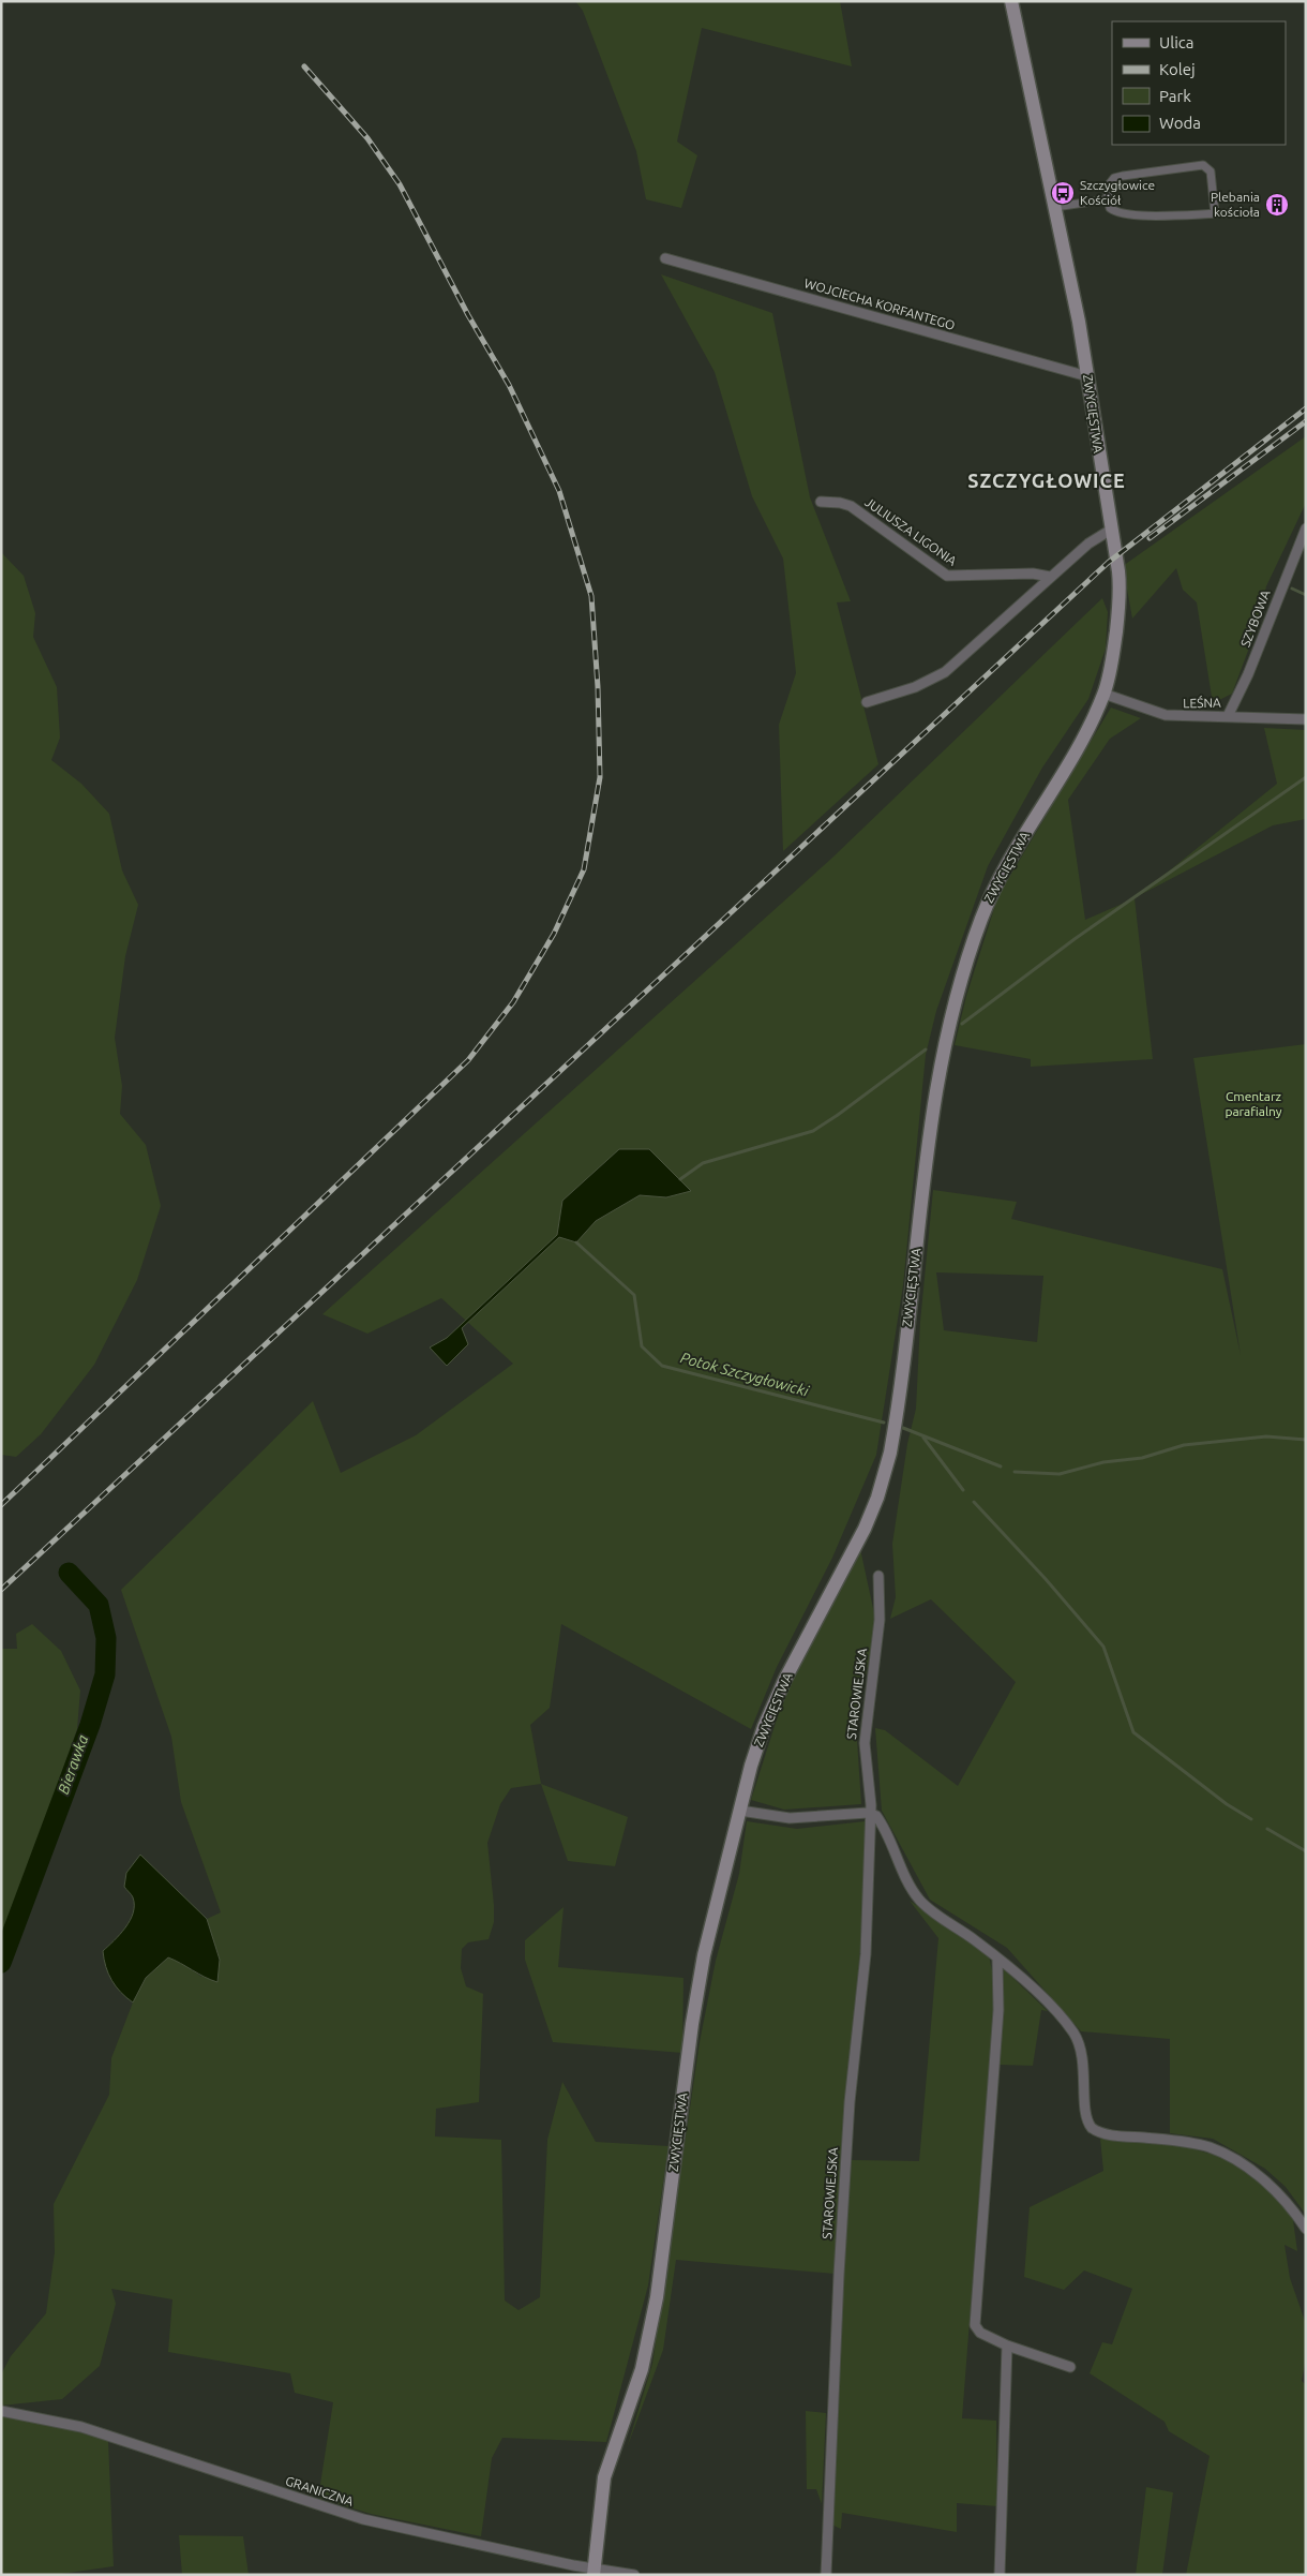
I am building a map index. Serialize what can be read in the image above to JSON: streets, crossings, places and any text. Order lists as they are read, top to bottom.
{
  "streets": {
    "main road": ["ZWYCIĘSTWA"],
    "street": [
      "WOJCIECHA KORFANTEGO",
      "JULIUSZA LIGONIA",
      "SZYBOWA",
      "LEŚNA",
      "STAROWIEJSKA",
      "GRANICZNA"
    ]
  },
  "crossings": [
    ["WOJCIECHA KORFANTEGO", "ZWYCIĘSTWA"],
    ["ZWYCIĘSTWA", "LEŚNA"],
    ["ZWYCIĘSTWA", "GRANICZNA"],
    ["SZYBOWA", "LEŚNA"]
  ],
  "districts": ["SZCZYGŁOWICE"],
  "water": ["Potok Szczygłowicki", "Bierawka"],
  "parks": ["Cmentarz parafialny"],
  "places": {
    "bus stop": ["Szczygłowice Kościół"],
    "building": ["Plebania kościoła"]
  },
  "legend": [
    "Ulica",
    "Kolej",
    "Park",
    "Woda"
  ]
}
